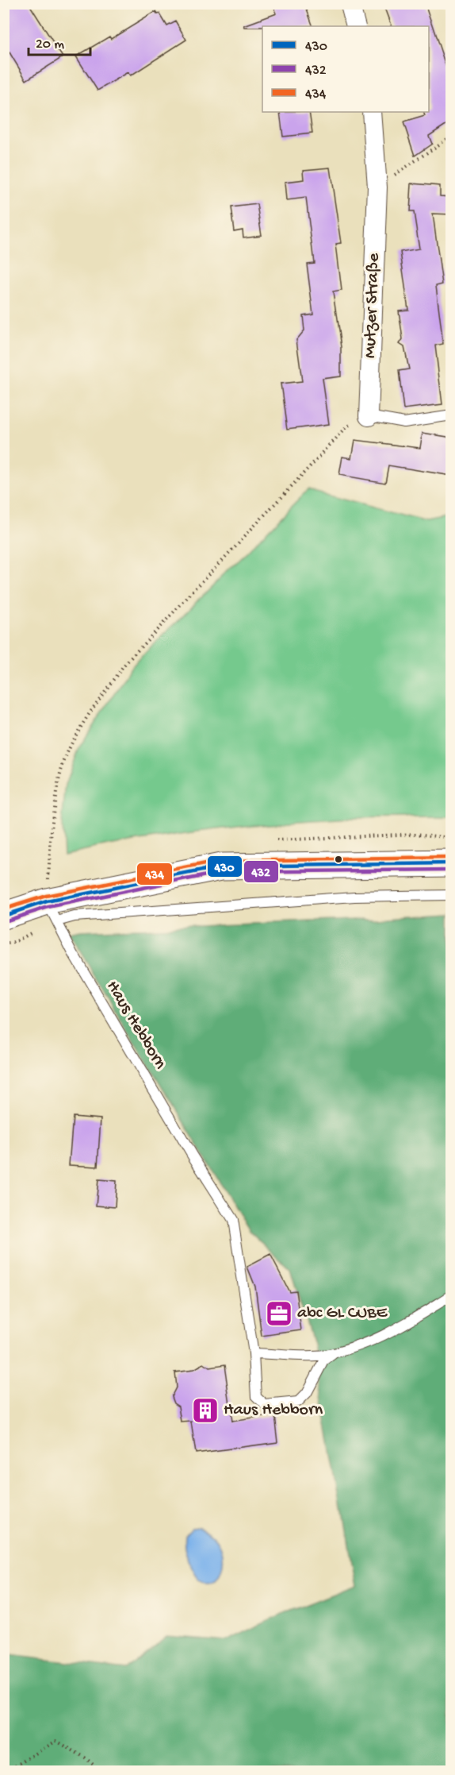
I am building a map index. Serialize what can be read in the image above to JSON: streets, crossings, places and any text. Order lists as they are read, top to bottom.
{
  "streets": {
    "street": ["Mutzer Straße"],
    "lane": ["Haus Hebborn"]
  },
  "places": {
    "office": ["abc GL CUBE"],
    "building": ["Haus Hebborn"]
  },
  "lines": ["transit line 434", "transit line 430", "transit line 432"],
  "legend": ["430", "432", "434"],
  "scale_bar": "20 m"
}
